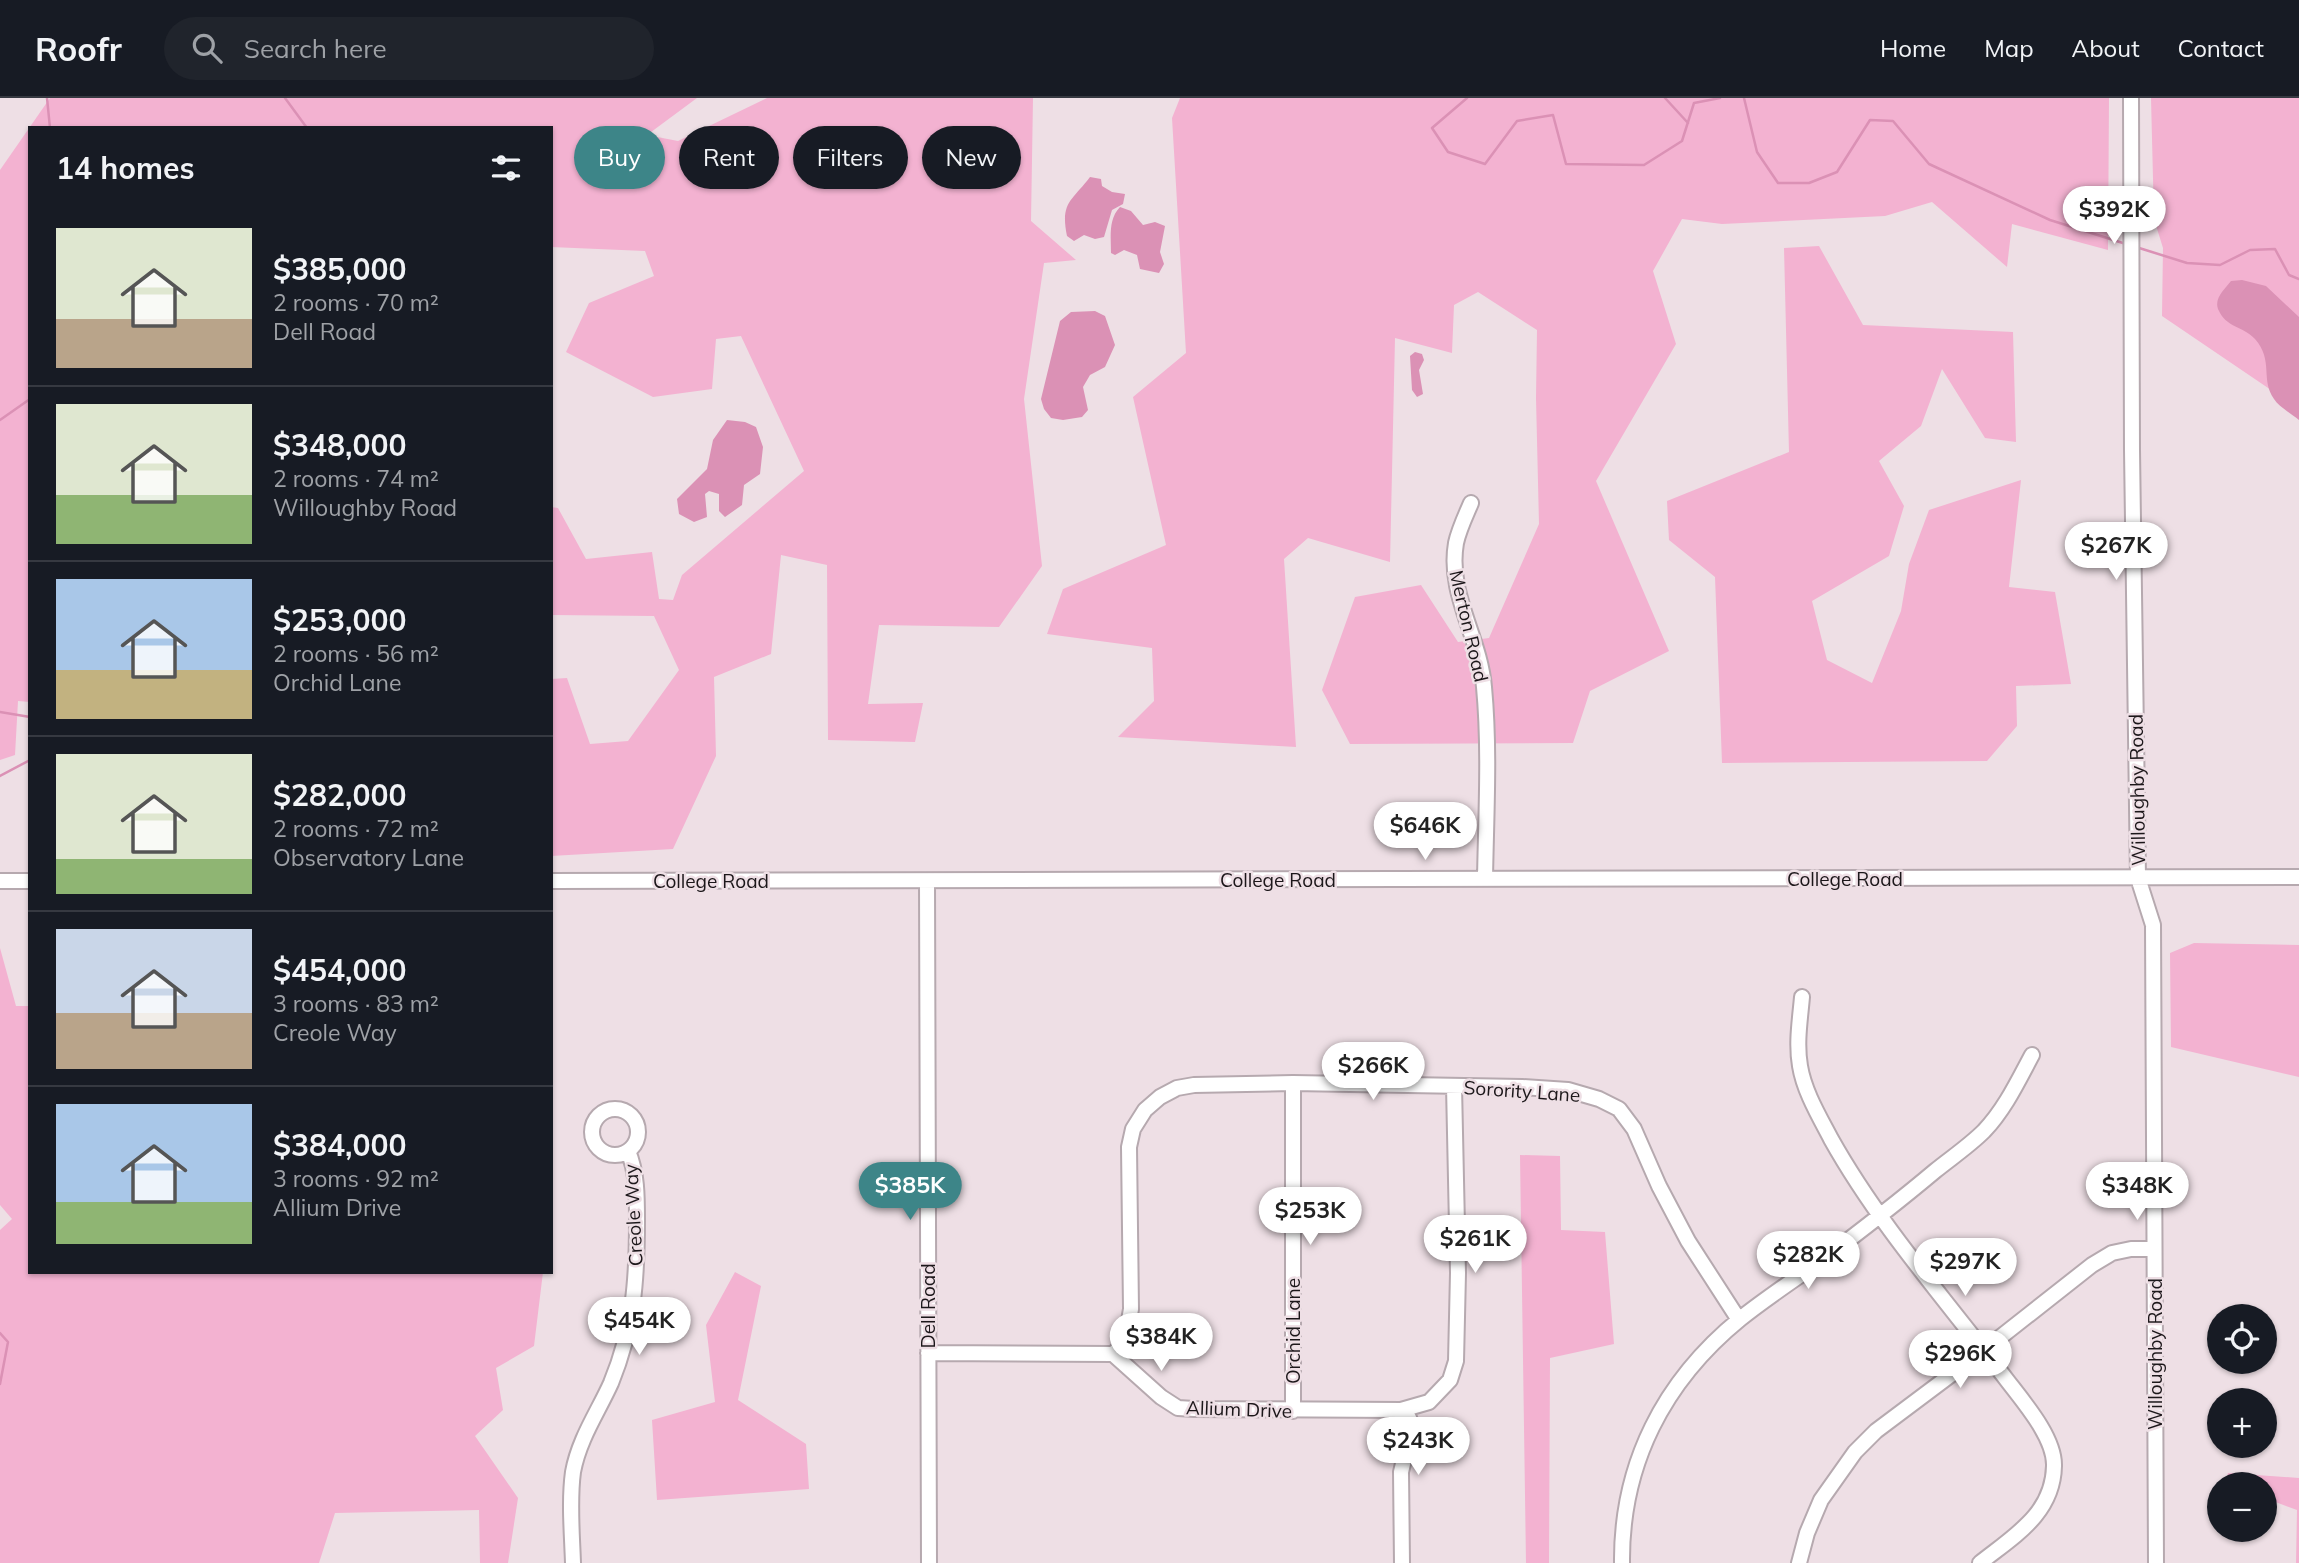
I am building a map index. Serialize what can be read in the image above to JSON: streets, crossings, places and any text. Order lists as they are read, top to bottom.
{
  "streets": {
    "street": [
      "Merton Road",
      "Willoughby Road",
      "College Road",
      "Sorority Lane",
      "Creole Way",
      "Dell Road",
      "Orchid Lane",
      "Allium Drive"
    ]
  },
  "crossings": [
    ["Merton Road", "College Road"],
    ["Willoughby Road", "College Road"],
    ["College Road", "Dell Road"],
    ["Sorority Lane", "Orchid Lane"],
    ["Sorority Lane", "Allium Drive"],
    ["Orchid Lane", "Allium Drive"]
  ],
  "page": {
    "header": "Roofr",
    "search": "Search here",
    "nav": [
      "Home",
      "Map",
      "About",
      "Contact"
    ],
    "chip": [
      "Buy",
      "Rent",
      "Filters",
      "New"
    ],
    "heading": "14 homes",
    "price": [
      "$392K",
      "$267K",
      "$646K",
      "$266K",
      "$385K",
      "$348K",
      "$253K",
      "$261K",
      "$282K",
      "$297K",
      "$454K",
      "$384K",
      "$296K",
      "$243K"
    ],
    "list": [
      {
        "name": "$385,000",
        "note": "2 rooms · 70 m² · Dell Road"
      },
      {
        "name": "$348,000",
        "note": "2 rooms · 74 m² · Willoughby Road"
      },
      {
        "name": "$253,000",
        "note": "2 rooms · 56 m² · Orchid Lane"
      },
      {
        "name": "$282,000",
        "note": "2 rooms · 72 m² · Observatory Lane"
      },
      {
        "name": "$454,000",
        "note": "3 rooms · 83 m² · Creole Way"
      },
      {
        "name": "$384,000",
        "note": "3 rooms · 92 m² · Allium Drive"
      }
    ],
    "map_buttons": ["+", "−"]
  }
}
